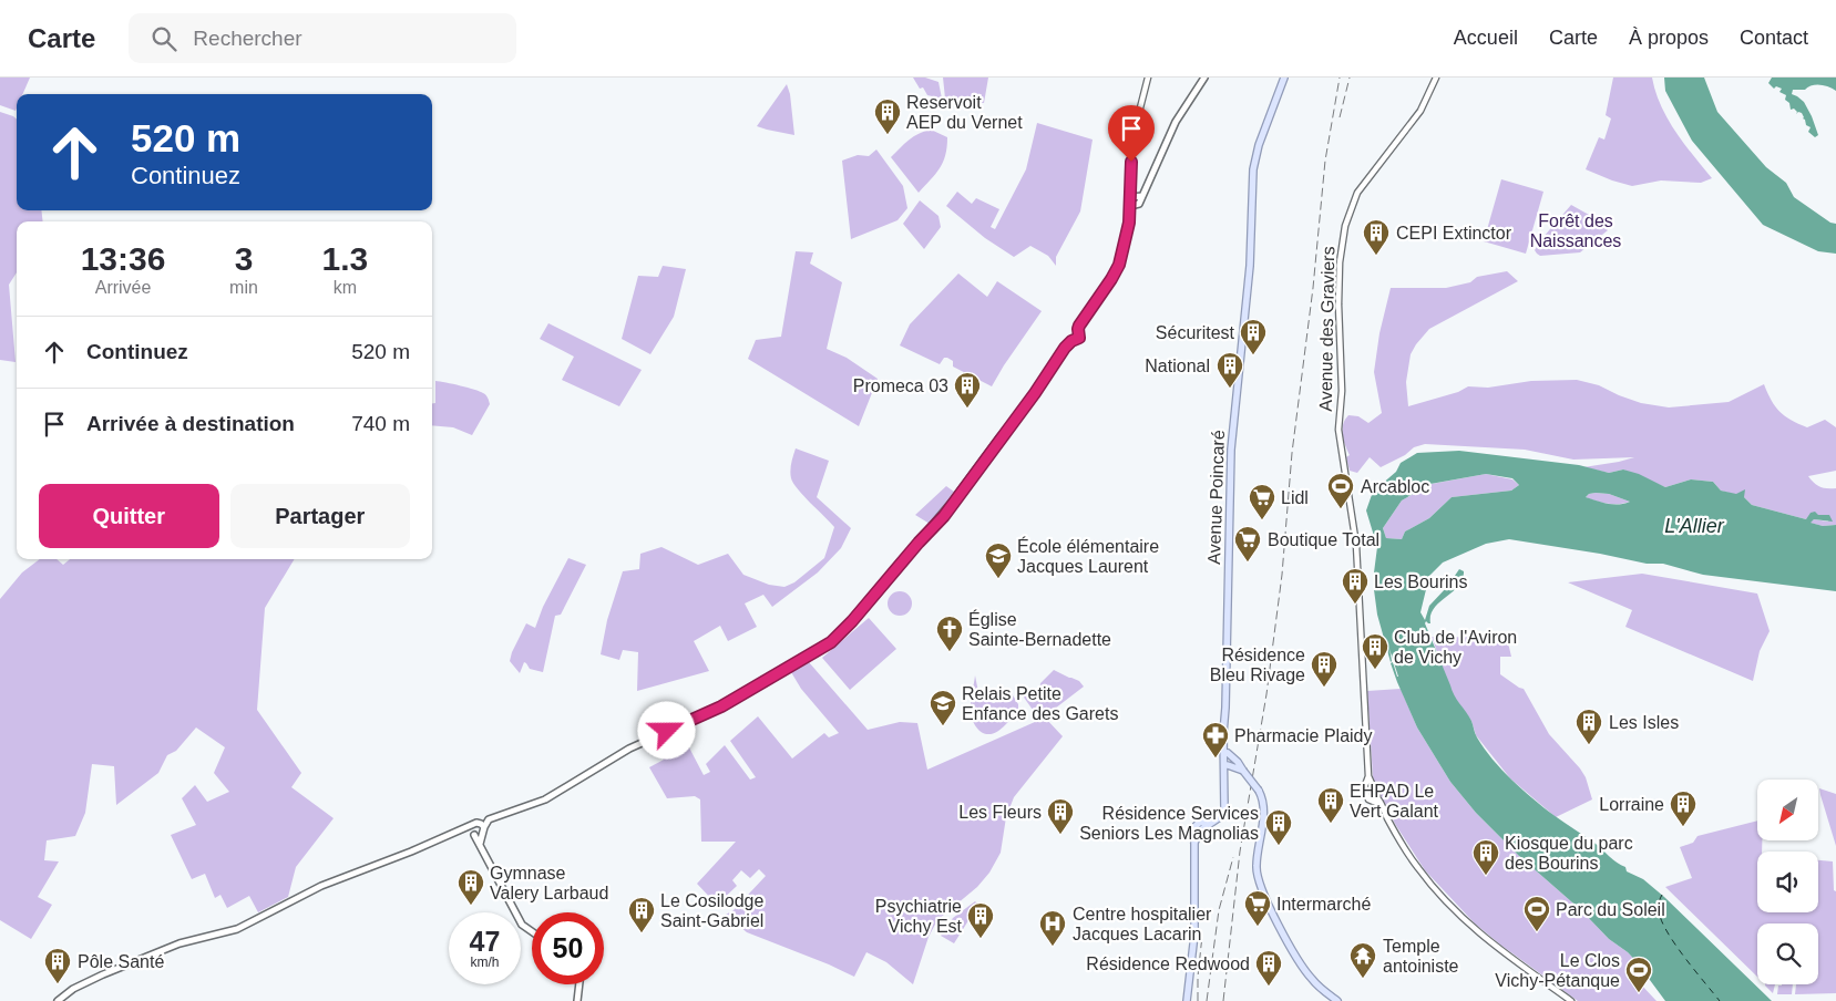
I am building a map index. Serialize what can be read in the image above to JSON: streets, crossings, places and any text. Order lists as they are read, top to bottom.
{
  "streets": {
    "main road": ["Avenue Poincaré"],
    "street": ["Avenue des Graviers"]
  },
  "water": ["L'Allier"],
  "parks": ["Forêt des Naissances"],
  "places": {
    "building": [
      "Reservoit AEP du Vernet",
      "CEPI Extinctor",
      "Sécuritest",
      "National",
      "Promeca 03",
      "Les Bourins",
      "Club de l'Aviron de Vichy",
      "Résidence Bleu Rivage",
      "Les Isles",
      "EHPAD Le Vert Galant",
      "Lorraine",
      "Les Fleurs",
      "Résidence Services Seniors Les Magnolias",
      "Kiosque du parc des Bourins",
      "Gymnase Valery Larbaud",
      "Le Cosilodge Saint-Gabriel",
      "Psychiatrie Vichy Est",
      "Pôle Santé",
      "Résidence Redwood"
    ],
    "sports": ["Arcabloc", "Parc du Soleil", "Le Clos Vichy-Pétanque"],
    "supermarket": ["Lidl", "Boutique Total", "Intermarché"],
    "school or university": ["École élémentaire Jacques Laurent", "Relais Petite Enfance des Garets"],
    "church": ["Église Sainte-Bernadette"],
    "pharmacy": ["Pharmacie Plaidy"],
    "hospital": ["Centre hospitalier Jacques Lacarin"],
    "temple": ["Temple antoiniste"]
  },
  "north": "bottom left",
  "page": {
    "header": "Carte",
    "search": "Rechercher",
    "nav": [
      "Accueil",
      "Carte",
      "À propos",
      "Contact"
    ],
    "turn": ["520 m", "Continuez"],
    "eta": [
      "13:36",
      "Arrivée",
      "3",
      "min",
      "1.3",
      "km"
    ],
    "list": [
      {
        "name": "Continuez",
        "value": "520 m"
      },
      {
        "name": "Arrivée à destination",
        "value": "740 m"
      }
    ],
    "buttons": ["Quitter", "Partager"],
    "speed": "47 km/h",
    "limit": "50"
  }
}
